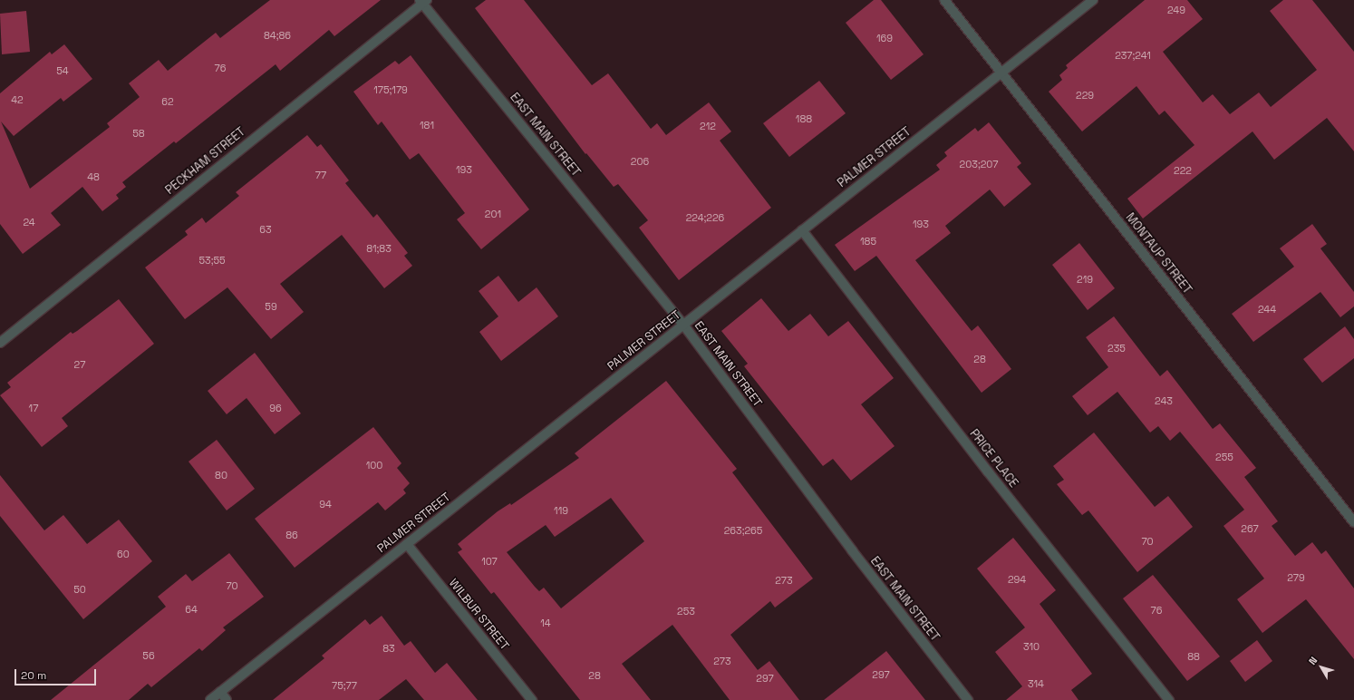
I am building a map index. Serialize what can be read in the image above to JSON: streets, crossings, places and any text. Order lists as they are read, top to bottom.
{
  "streets": {
    "street": [
      "EAST MAIN STREET",
      "PALMER STREET",
      "PECKHAM STREET",
      "MONTAUP STREET",
      "PRICE PLACE",
      "WILBUR STREET"
    ]
  },
  "crossings": [
    ["EAST MAIN STREET", "PALMER STREET"],
    ["EAST MAIN STREET", "PECKHAM STREET"],
    ["PALMER STREET", "MONTAUP STREET"],
    ["PALMER STREET", "PRICE PLACE"],
    ["PALMER STREET", "WILBUR STREET"]
  ],
  "house_numbers": [
    "249",
    "84;86",
    "169",
    "237;241",
    "76",
    "54",
    "175;179",
    "229",
    "42",
    "62",
    "188",
    "181",
    "212",
    "58",
    "206",
    "203;207",
    "193",
    "222",
    "77",
    "48",
    "201",
    "224;226",
    "24",
    "193",
    "63",
    "185",
    "81;83",
    "53;55",
    "219",
    "59",
    "244",
    "235",
    "28",
    "27",
    "243",
    "17",
    "96",
    "255",
    "100",
    "80",
    "94",
    "119",
    "267",
    "263;265",
    "86",
    "70",
    "60",
    "107",
    "279",
    "294",
    "273",
    "70",
    "50",
    "64",
    "76",
    "253",
    "14",
    "310",
    "83",
    "56",
    "88",
    "273",
    "297",
    "28",
    "297",
    "314",
    "75;77"
  ],
  "scale_bar": "20 m",
  "north": "top left"
}
